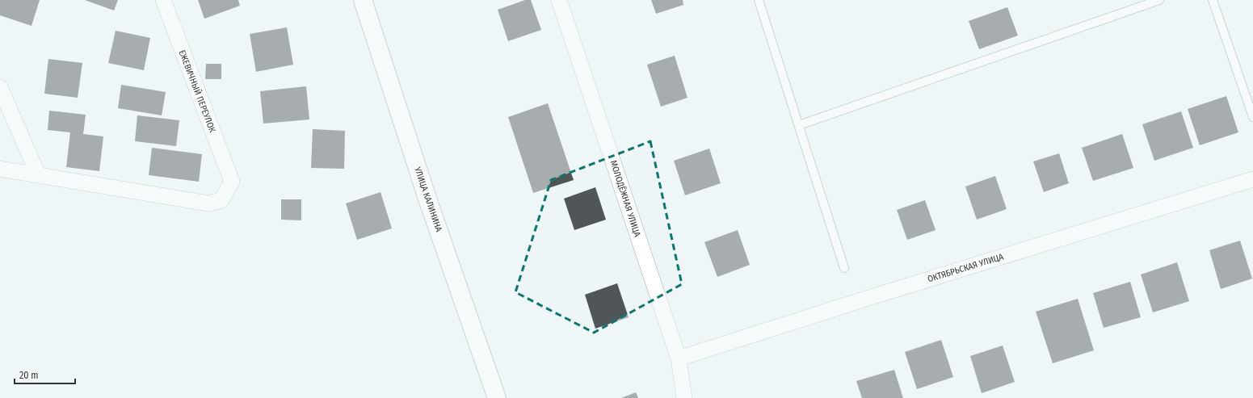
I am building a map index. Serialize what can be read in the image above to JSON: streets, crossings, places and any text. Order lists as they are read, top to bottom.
{
  "streets": {
    "street": [
      "ЕЖЕВИЧНЫЙ ПЕРЕУЛОК",
      "МОЛОДЁЖНАЯ УЛИЦА",
      "УЛИЦА КАЛИНИНА",
      "ОКТЯБРЬСКАЯ УЛИЦА"
    ]
  },
  "crossings": [
    ["МОЛОДЁЖНАЯ УЛИЦА", "ОКТЯБРЬСКАЯ УЛИЦА"]
  ],
  "scale_bar": "20 m"
}
